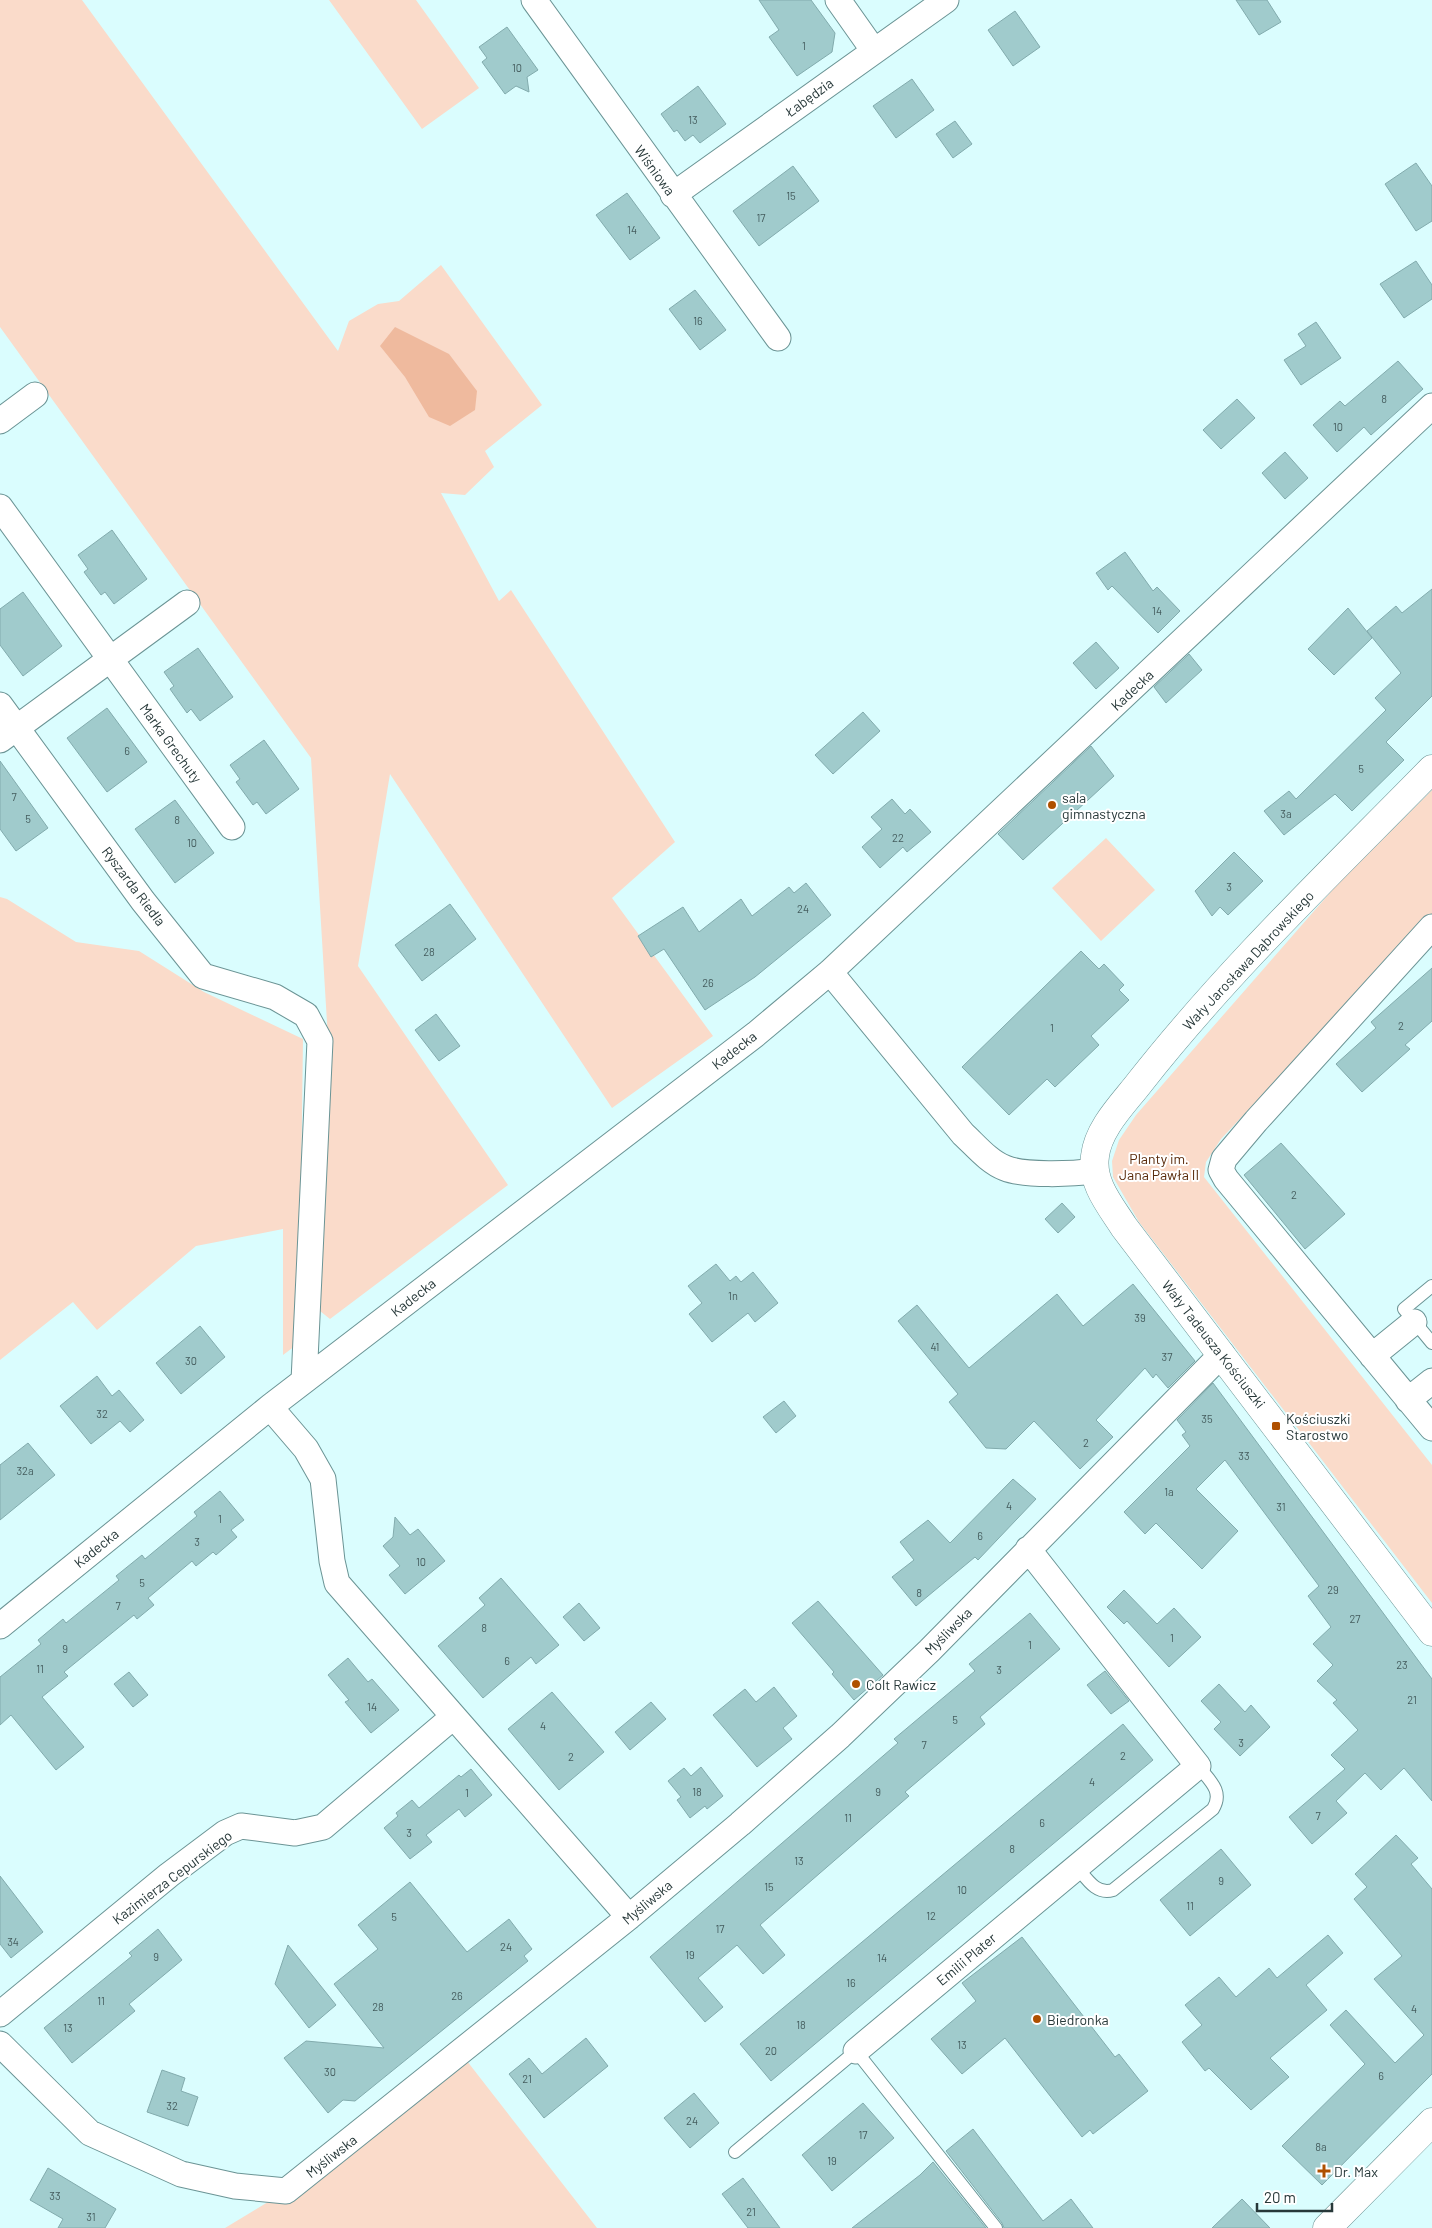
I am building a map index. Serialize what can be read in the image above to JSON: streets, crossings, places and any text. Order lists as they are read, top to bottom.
{
  "streets": {
    "street": [
      "Łabędzia",
      "Wiśniowa",
      "Kadecka",
      "Marka Grechuty",
      "Ryszarda Riedla",
      "Wały Jarosława Dąbrowskiego",
      "Wały Tadeusza Kościuszki",
      "Myśliwska",
      "Kazimierza Cepurskiego",
      "Emilii Plater"
    ]
  },
  "crossings": [
    ["Łabędzia", "Wiśniowa"],
    ["Kadecka", "Ryszarda Riedla"],
    ["Wały Jarosława Dąbrowskiego", "Wały Tadeusza Kościuszki"],
    ["Wały Tadeusza Kościuszki", "Myśliwska"]
  ],
  "parks": ["Planty im. Jana Pawła II"],
  "places": {
    "other": ["sala gimnastyczna", "Colt Rawicz", "Biedronka"],
    "transit": ["Kościuszki Starostwo"],
    "health": ["Dr. Max"]
  },
  "house_numbers": [
    "1",
    "10",
    "13",
    "15",
    "17",
    "14",
    "16",
    "8",
    "10",
    "14",
    "6",
    "5",
    "7",
    "3a",
    "5",
    "8",
    "22",
    "10",
    "3",
    "24",
    "28",
    "26",
    "2",
    "1",
    "2",
    "1n",
    "39",
    "41",
    "37",
    "30",
    "32",
    "35",
    "2",
    "33",
    "32a",
    "1a",
    "4",
    "31",
    "1",
    "6",
    "3",
    "10",
    "5",
    "29",
    "8",
    "7",
    "27",
    "8",
    "1",
    "1",
    "9",
    "6",
    "23",
    "11",
    "3",
    "21",
    "14",
    "5",
    "4",
    "3",
    "7",
    "2",
    "2",
    "4",
    "18",
    "9",
    "1",
    "7",
    "11",
    "6",
    "3",
    "8",
    "13",
    "9",
    "15",
    "10",
    "11",
    "12",
    "5",
    "17",
    "34",
    "24",
    "19",
    "9",
    "14",
    "16",
    "26",
    "11",
    "28",
    "4",
    "18",
    "13",
    "13",
    "20",
    "30",
    "6",
    "21",
    "32",
    "24",
    "17",
    "8a",
    "19",
    "33",
    "21",
    "31"
  ],
  "scale_bar": "20 m"
}
